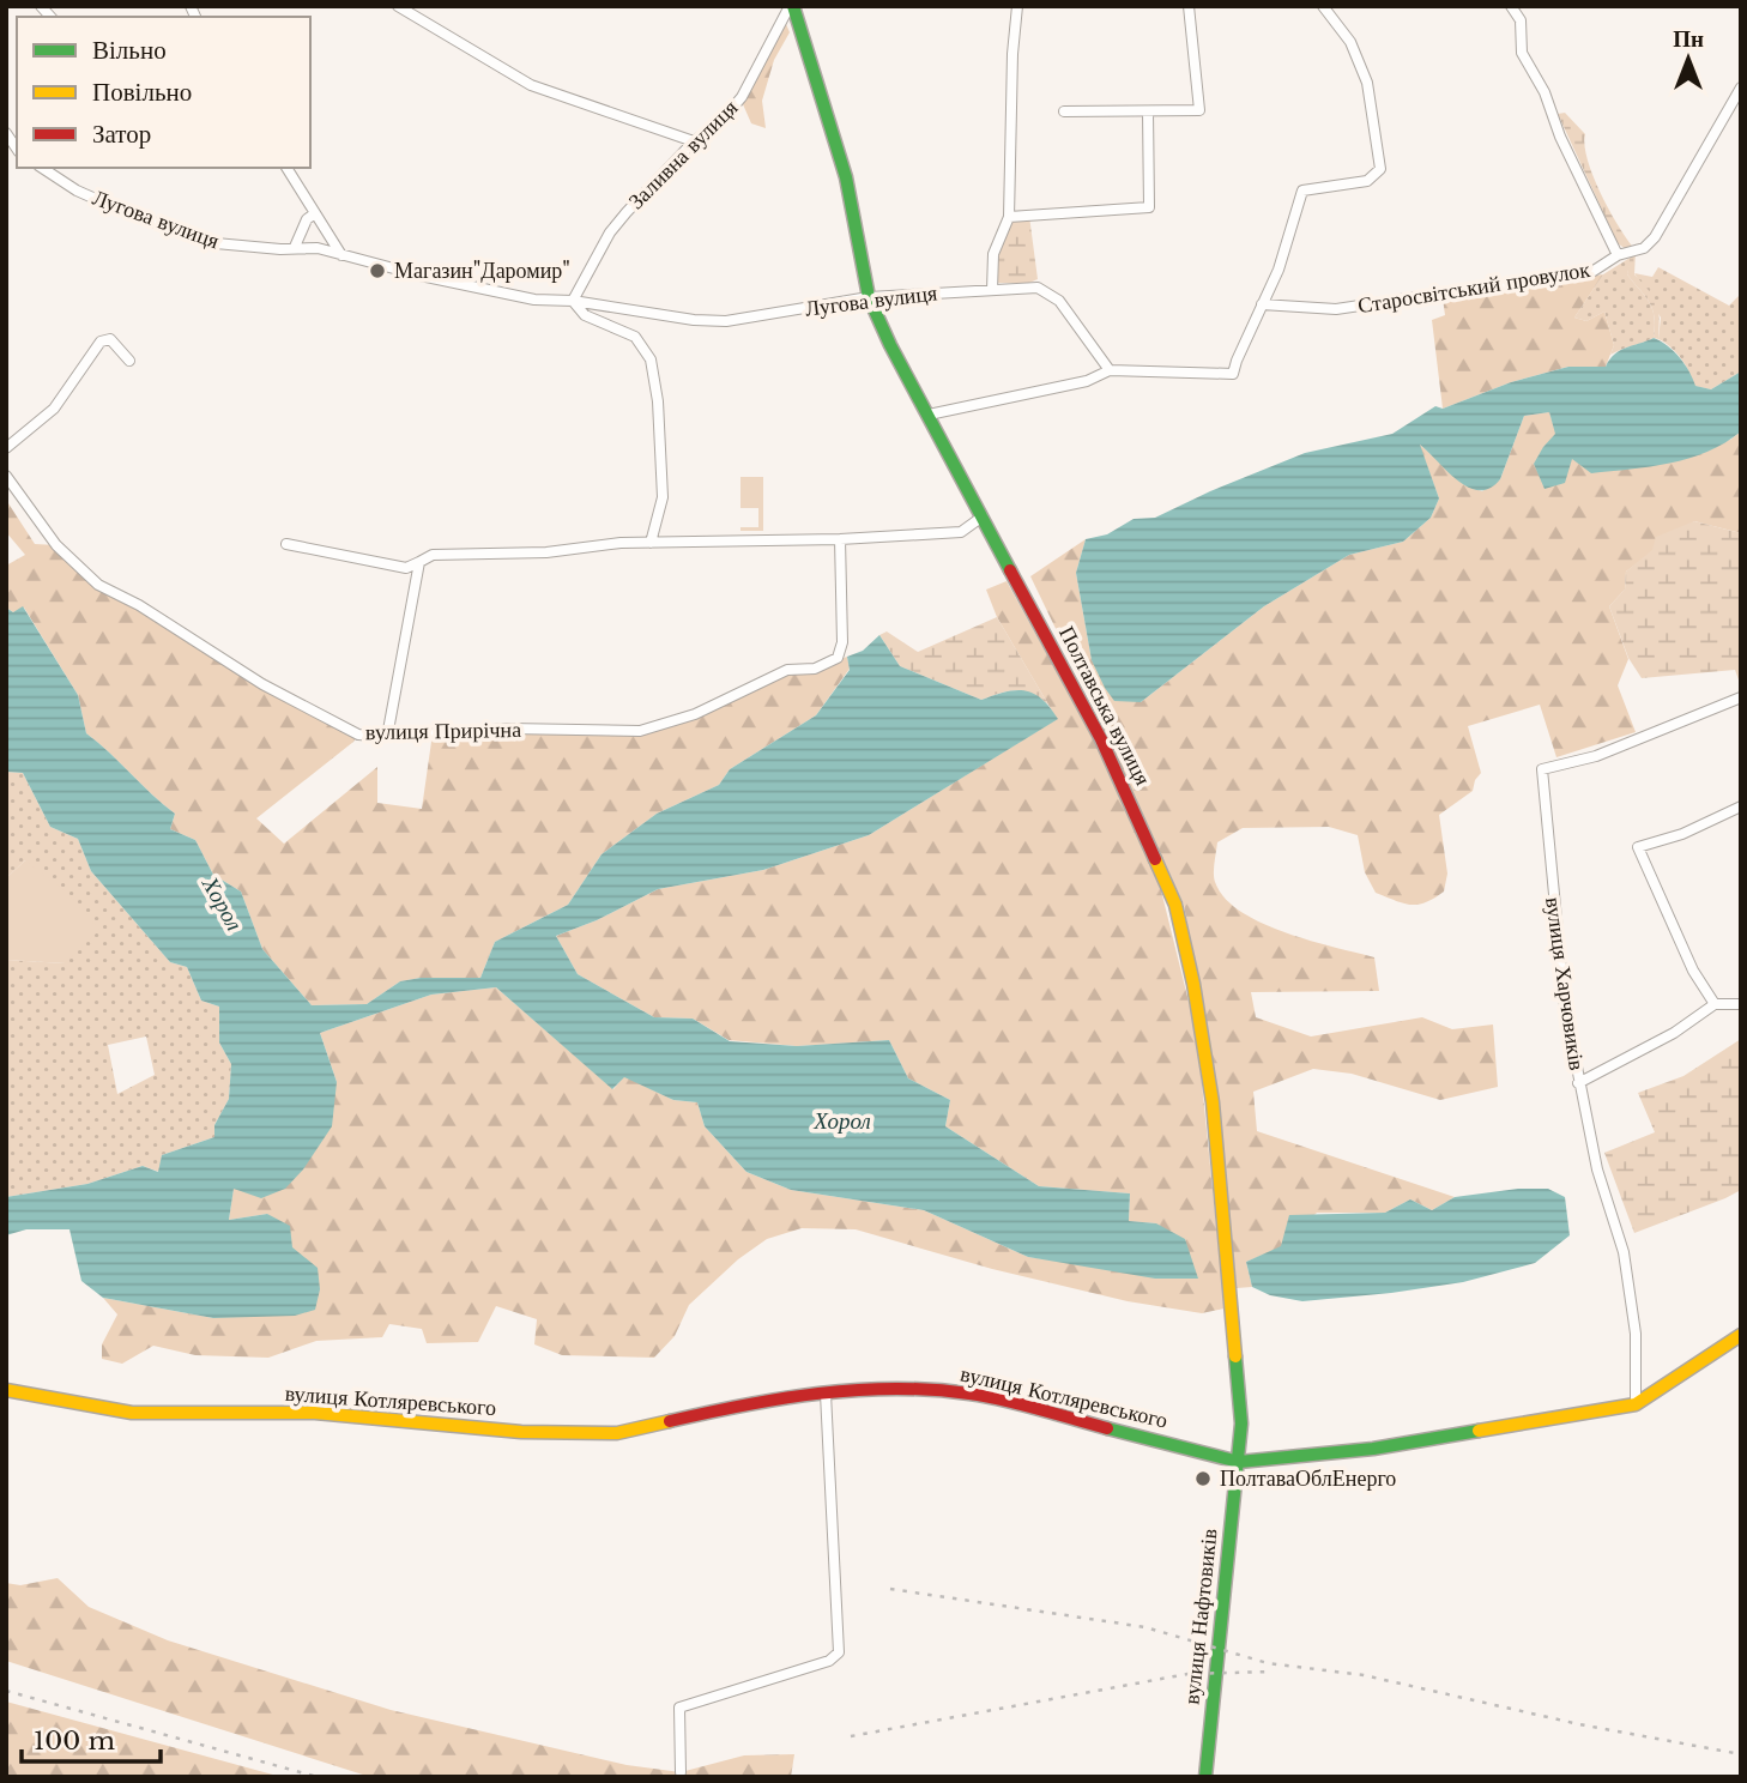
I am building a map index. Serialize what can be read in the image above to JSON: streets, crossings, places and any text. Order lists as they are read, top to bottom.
{
  "streets": {
    "street": [
      "Заливна вулиця",
      "Лугова вулиця",
      "Старосвітський провулок",
      "Полтавська вулиця",
      "вулиця Прирічна",
      "вулиця Харчовиків",
      "вулиця Котляревського",
      "вулиця Нафтовиків"
    ]
  },
  "crossings": [
    ["Заливна вулиця", "Лугова вулиця"],
    ["Заливна вулиця", "Полтавська вулиця"],
    ["Лугова вулиця", "Полтавська вулиця"],
    ["Полтавська вулиця", "вулиця Котляревського"],
    ["Полтавська вулиця", "вулиця Нафтовиків"],
    ["вулиця Харчовиків", "вулиця Котляревського"],
    ["вулиця Котляревського", "вулиця Нафтовиків"]
  ],
  "water": ["Хорол"],
  "places": ["Магазин\"Даромир\"", "ПолтаваОблЕнерго"],
  "legend": ["Вільно", "Повільно", "Затор"],
  "scale_bar": "100 m",
  "north": "top"
}
